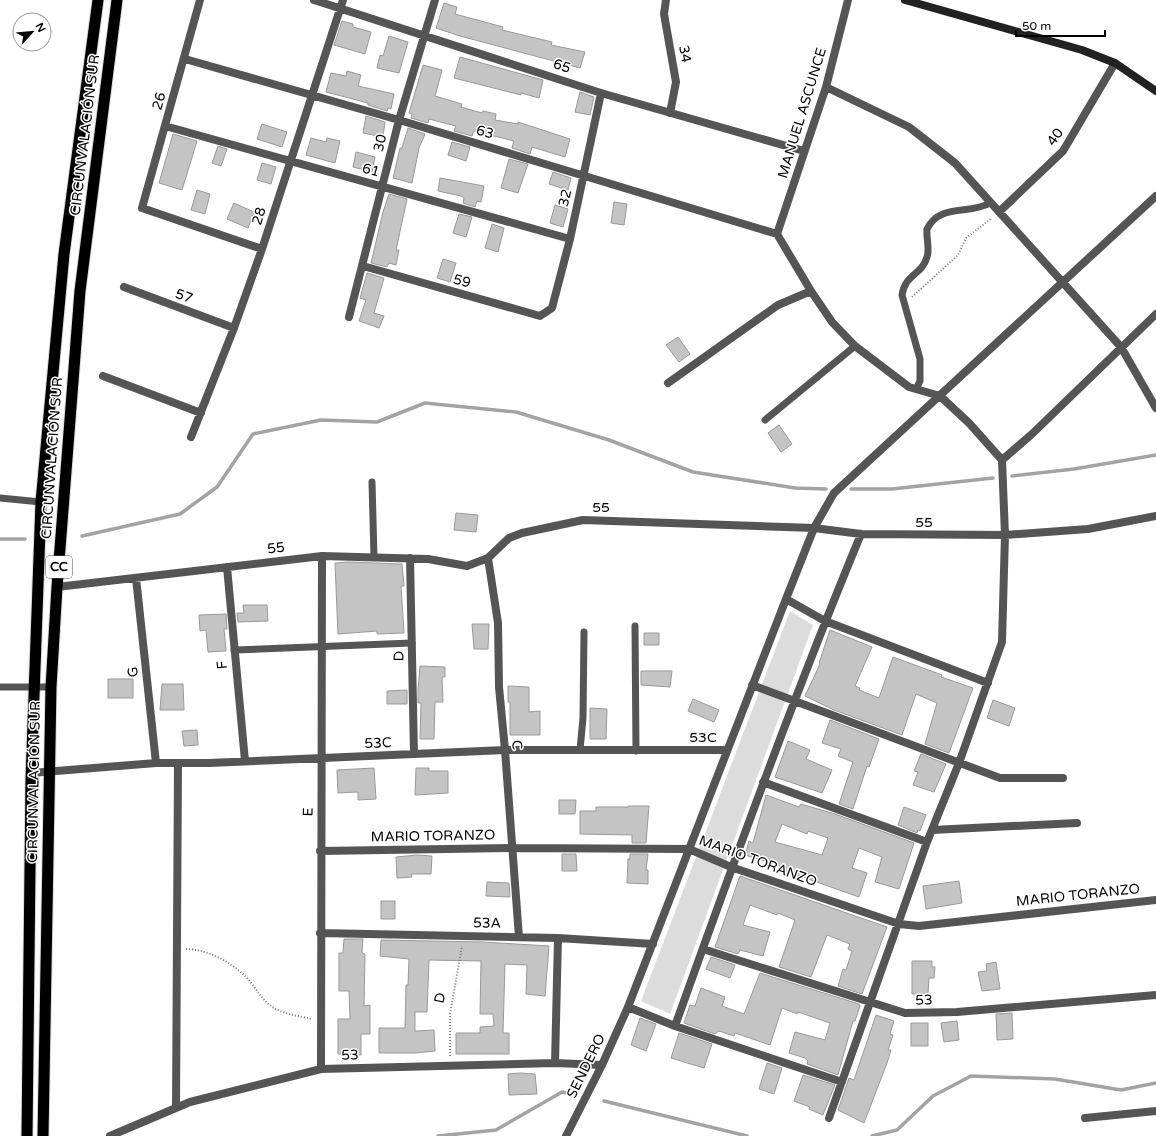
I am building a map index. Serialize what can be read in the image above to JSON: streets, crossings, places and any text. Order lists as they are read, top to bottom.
{
  "streets": {
    "highway": ["CIRCUNVALACIÓN SUR", "CC"],
    "street": [
      "34",
      "65",
      "26",
      "MANUEL ASCUNCE",
      "63",
      "40",
      "30",
      "61",
      "32",
      "28",
      "59",
      "57",
      "55",
      "D",
      "F",
      "G",
      "53C",
      "C",
      "E",
      "MARIO TORANZO",
      "53A",
      "53",
      "SENDERO"
    ]
  },
  "crossings": [
    ["34", "65"],
    ["65", "MANUEL ASCUNCE"],
    ["65", "30"],
    ["65", "32"],
    ["65", "28"],
    ["26", "63"],
    ["26", "61"],
    ["26", "28"],
    ["MANUEL ASCUNCE", "63"],
    ["63", "30"],
    ["63", "32"],
    ["63", "28"],
    ["CIRCUNVALACIÓN SUR", "55"],
    ["CIRCUNVALACIÓN SUR", "53C"],
    ["30", "61"],
    ["30", "59"],
    ["61", "32"],
    ["61", "28"],
    ["32", "59"],
    ["28", "57"],
    ["55", "D"],
    ["55", "F"],
    ["55", "G"],
    ["55", "C"],
    ["55", "E"],
    ["55", "SENDERO"],
    ["D", "53C"],
    ["D", "53A"],
    ["D", "53"],
    ["F", "53C"],
    ["G", "53C"],
    ["53C", "C"],
    ["53C", "E"],
    ["53C", "SENDERO"],
    ["C", "MARIO TORANZO"],
    ["C", "53A"],
    ["E", "MARIO TORANZO"],
    ["E", "53A"],
    ["E", "53"],
    ["MARIO TORANZO", "SENDERO"],
    ["53A", "SENDERO"],
    ["53", "SENDERO"]
  ],
  "scale_bar": "50 m",
  "north": "top right"
}
